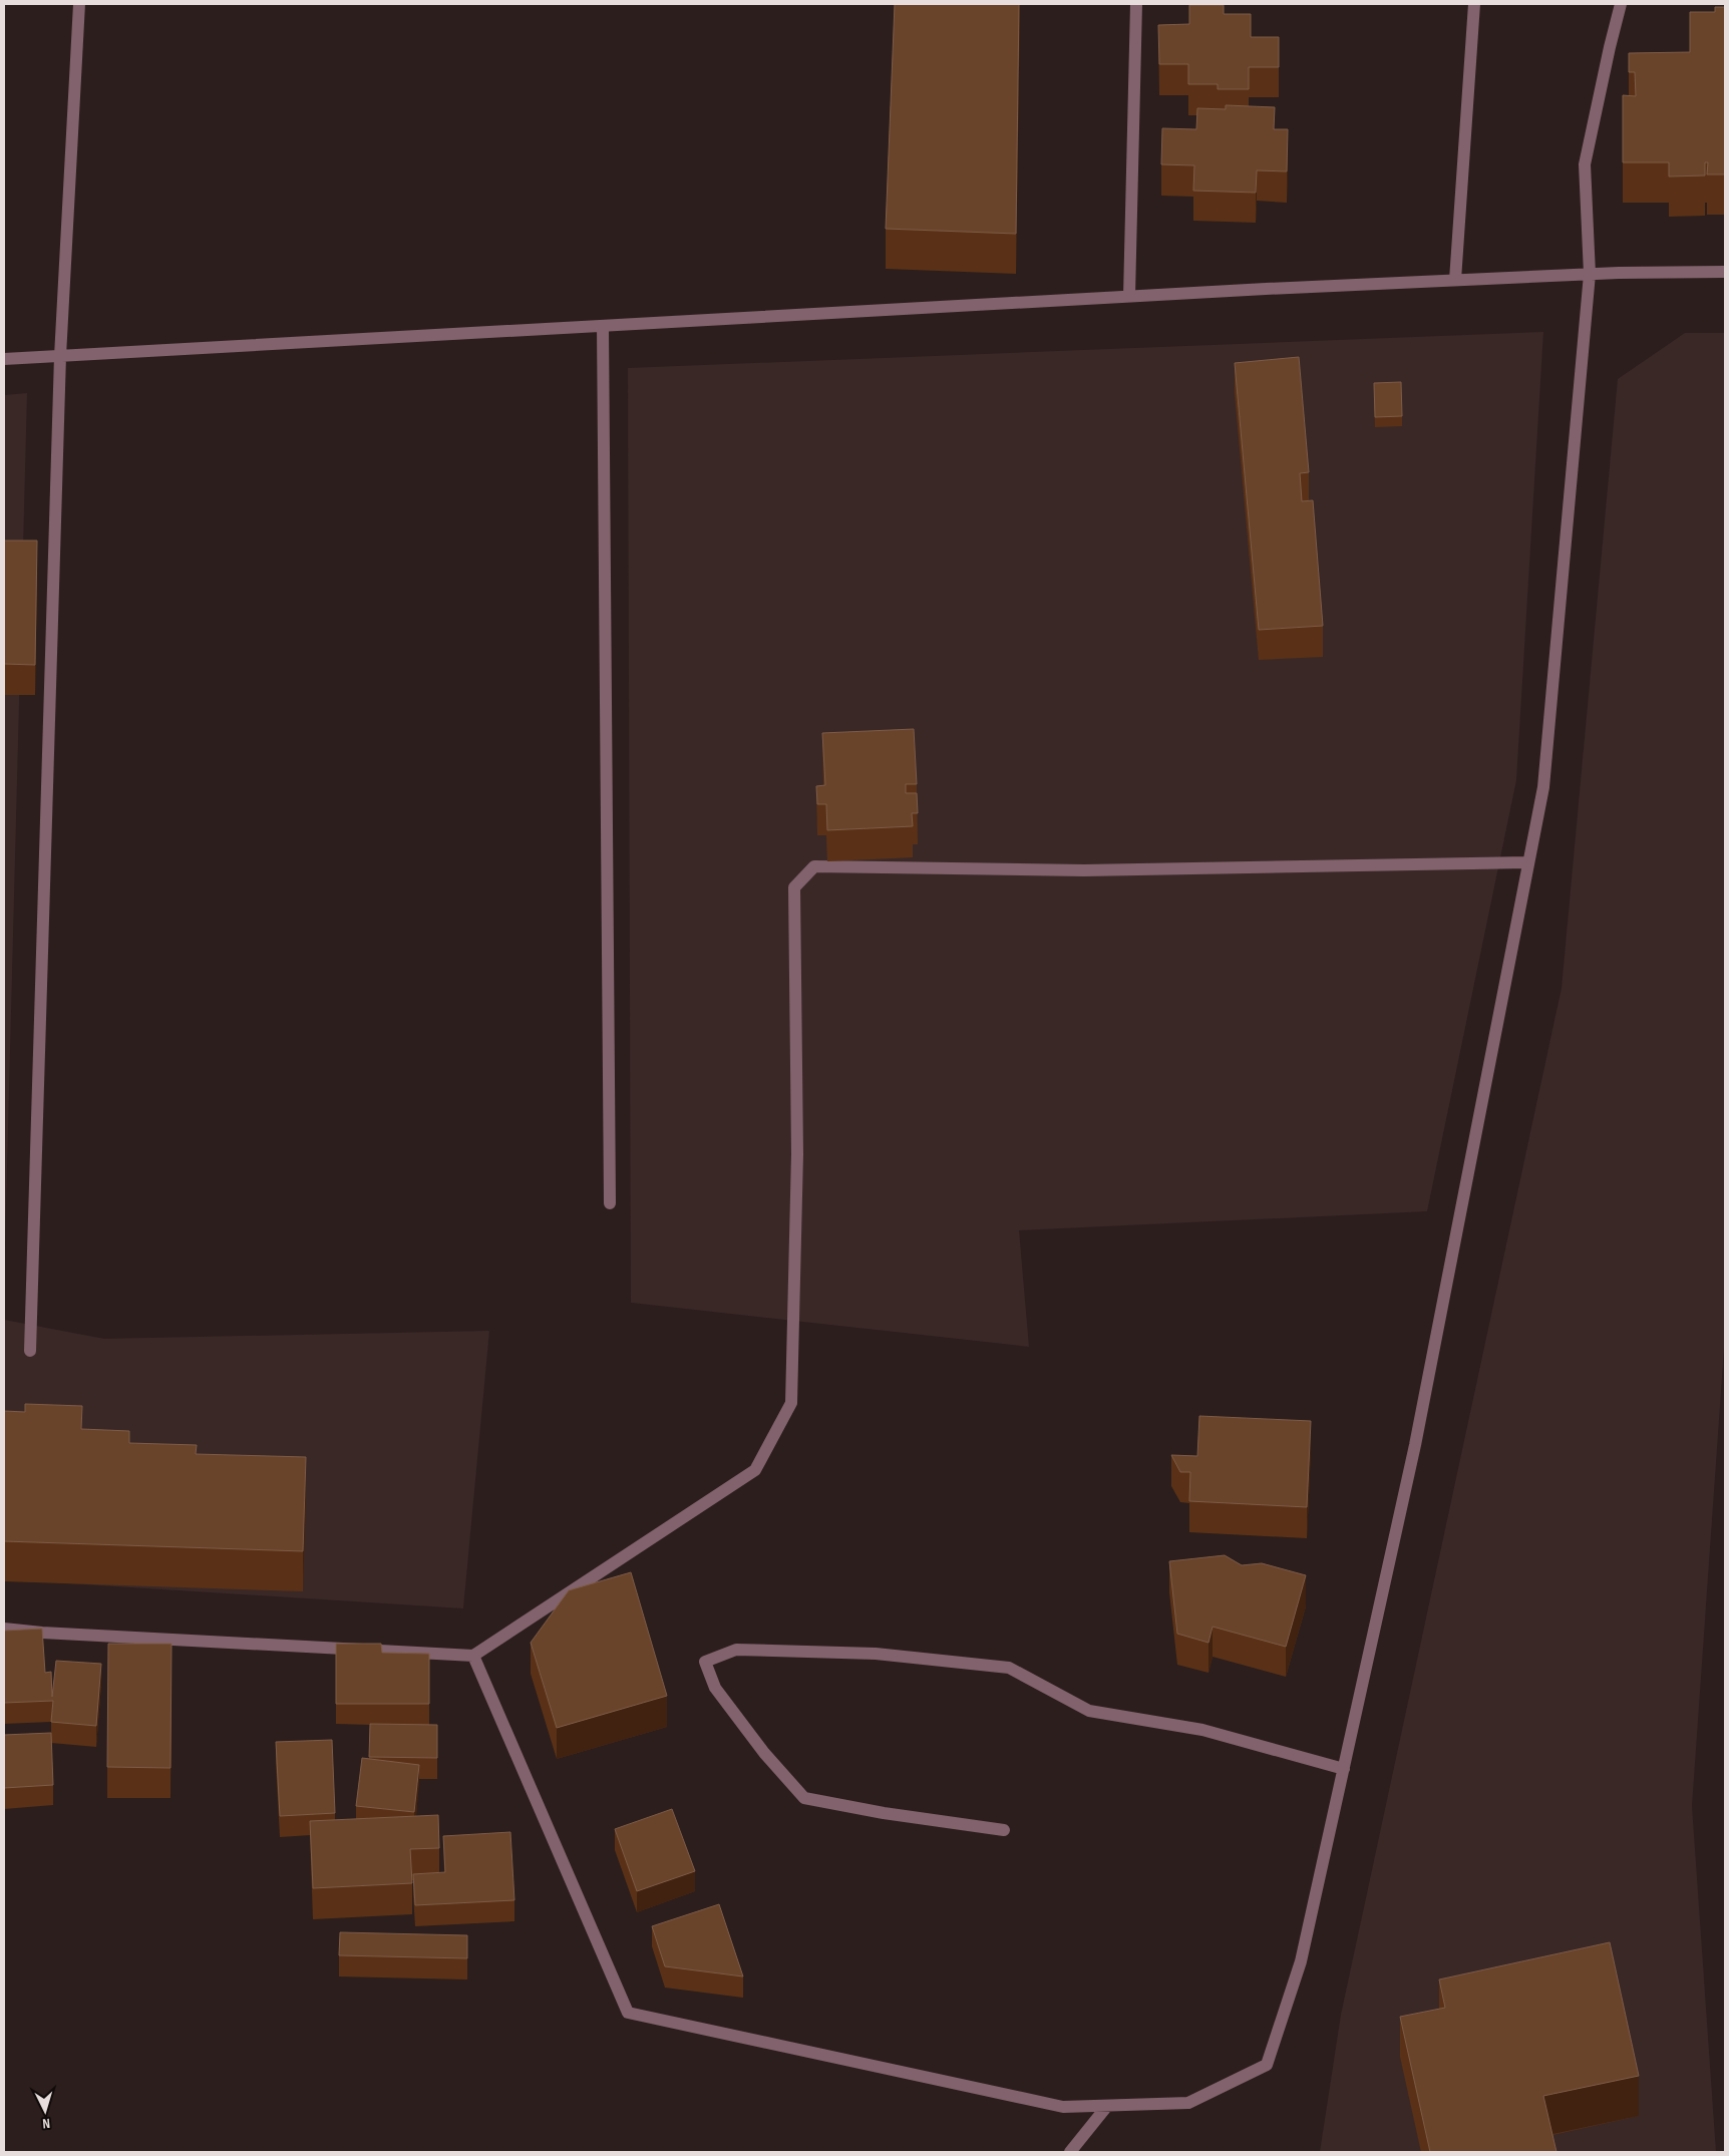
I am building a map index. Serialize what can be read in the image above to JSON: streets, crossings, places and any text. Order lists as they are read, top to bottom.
{
  "north": "bottom"
}
